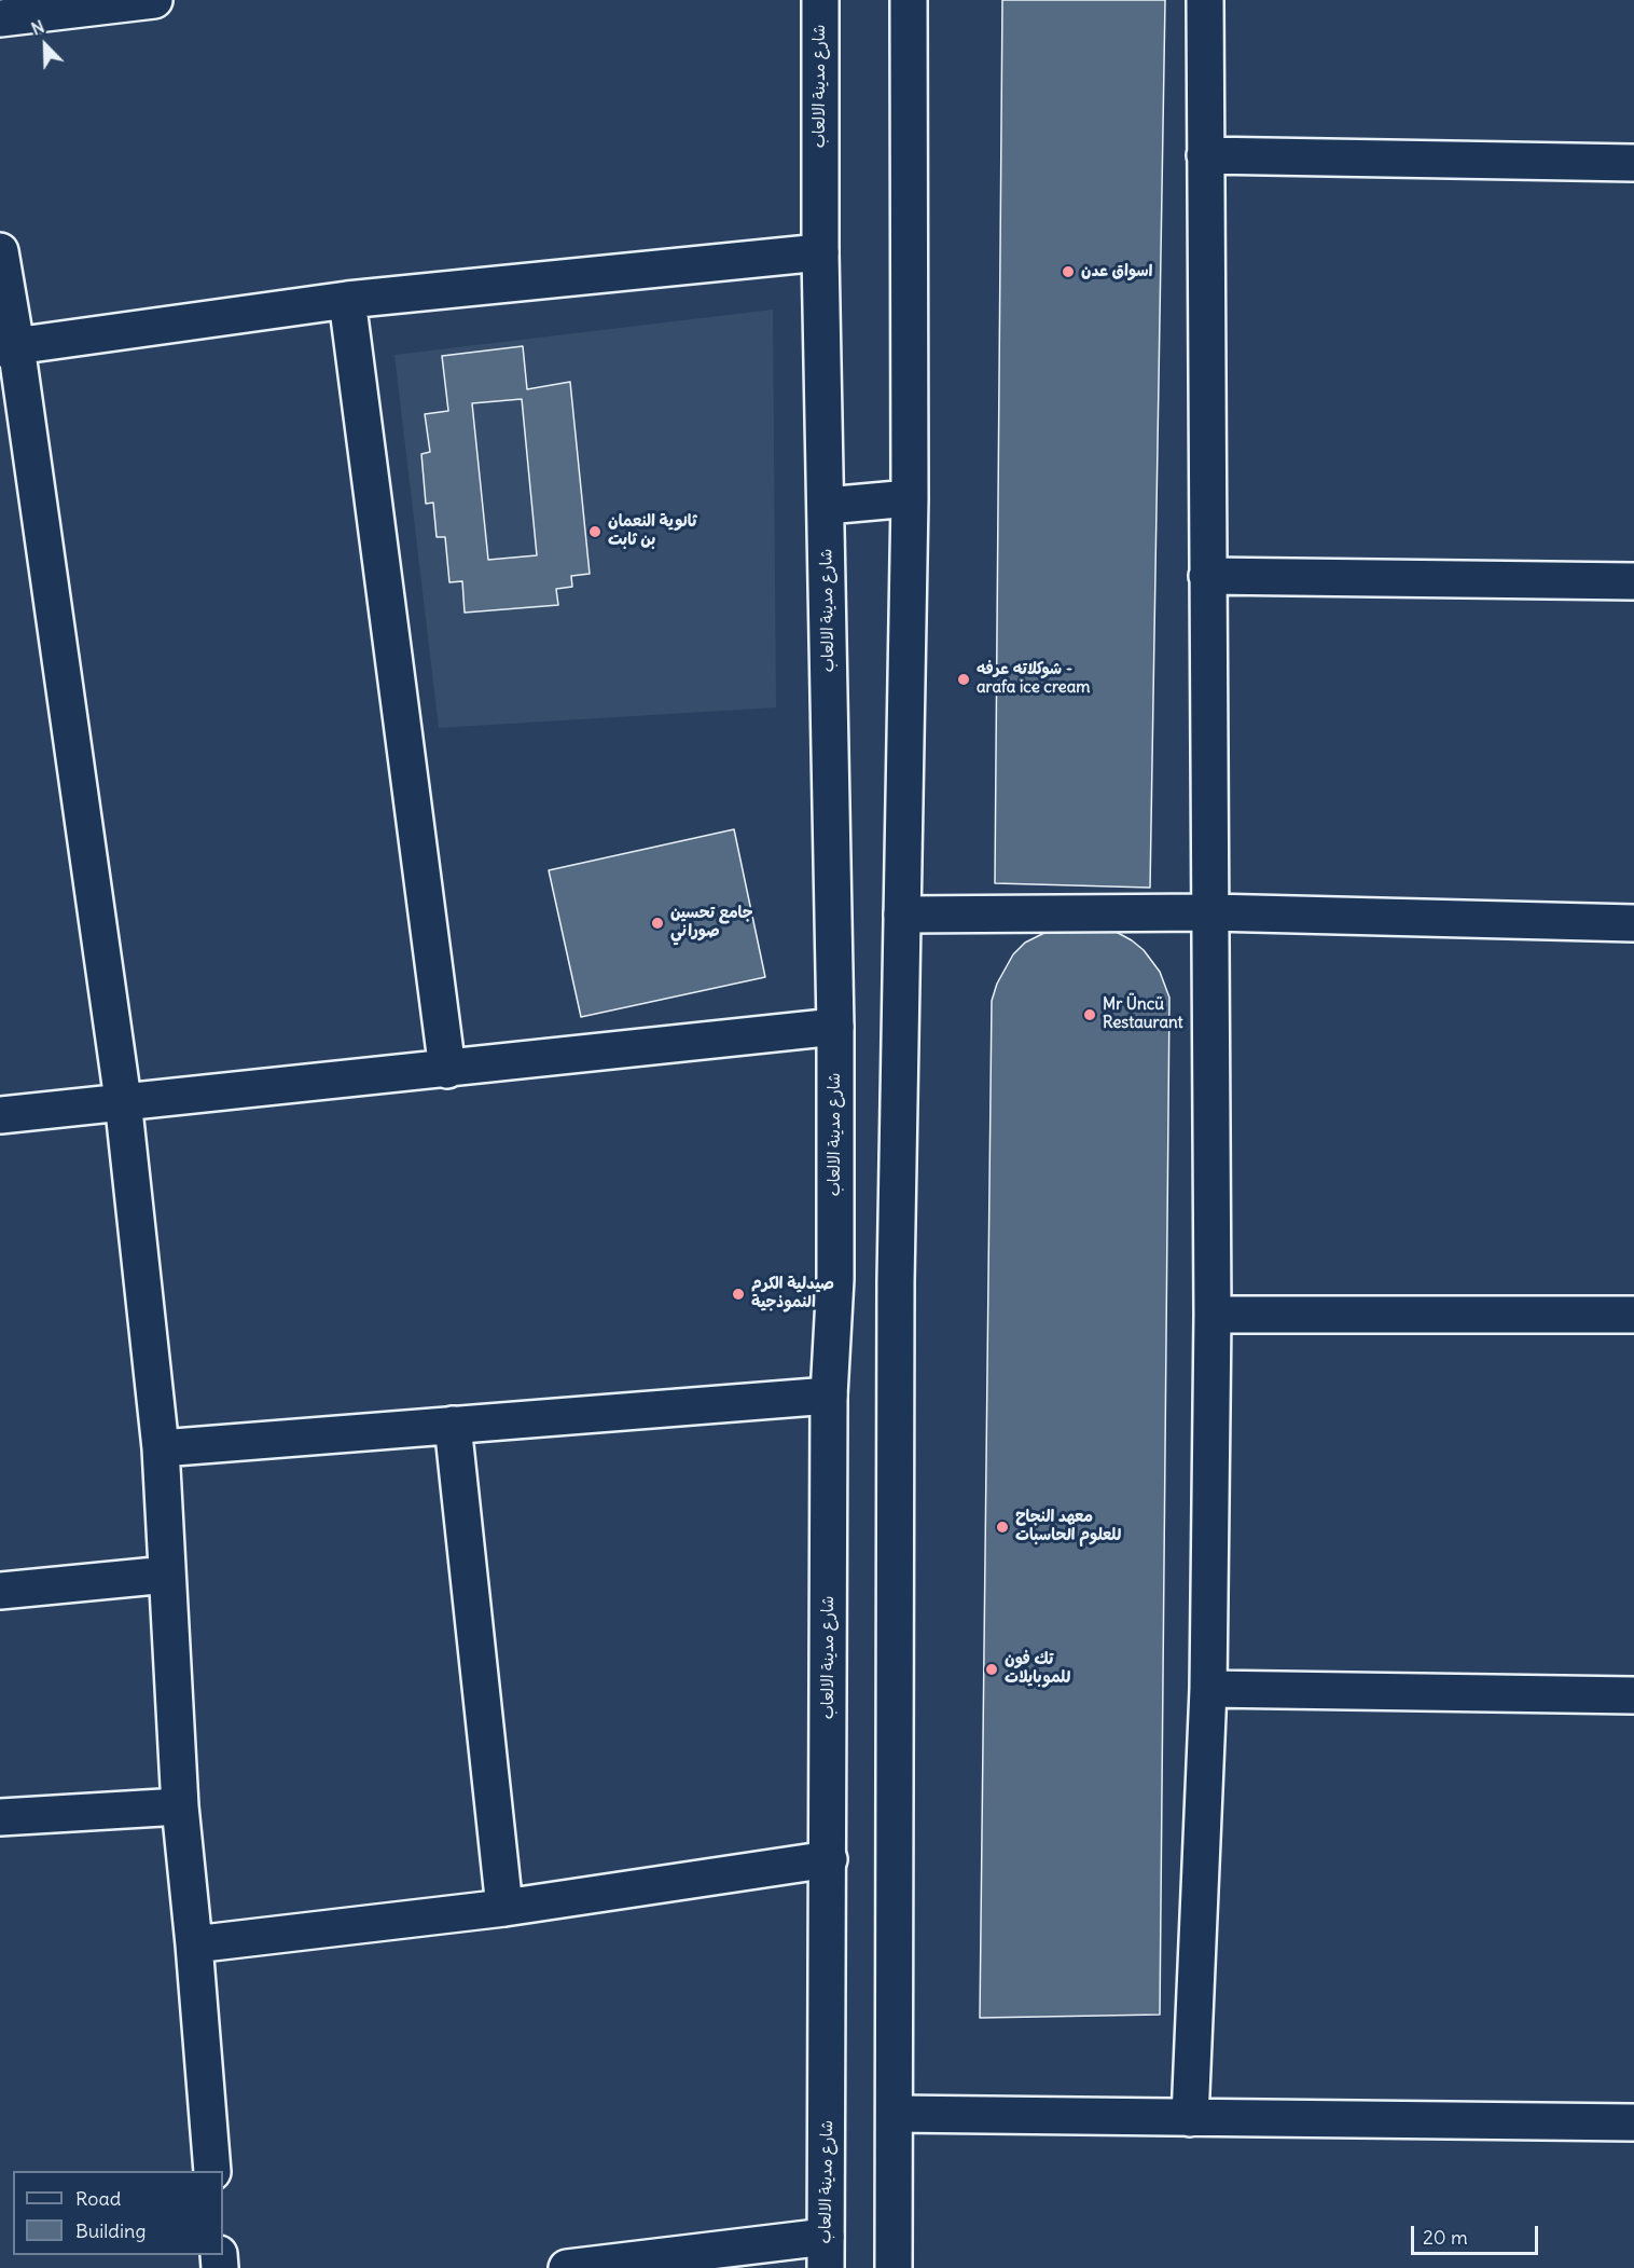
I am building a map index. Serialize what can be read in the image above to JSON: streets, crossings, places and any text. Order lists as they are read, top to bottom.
{
  "streets": {
    "street": ["شارع مدينة الالعاب"]
  },
  "places": [
    "اسواق عدن",
    "ثانوية النعمان بن ثابت",
    "شوكلاته عرفه - arafa ice cream",
    "جامع تحسين صوراني",
    "Mr Üncü Restaurant",
    "صيدلية الكرم النموذجية",
    "معهد النجاح للعلوم الحاسبات",
    "تك فون للموبايلات"
  ],
  "legend": ["Road", "Building"],
  "scale_bar": "20 m",
  "north": "top left"
}
